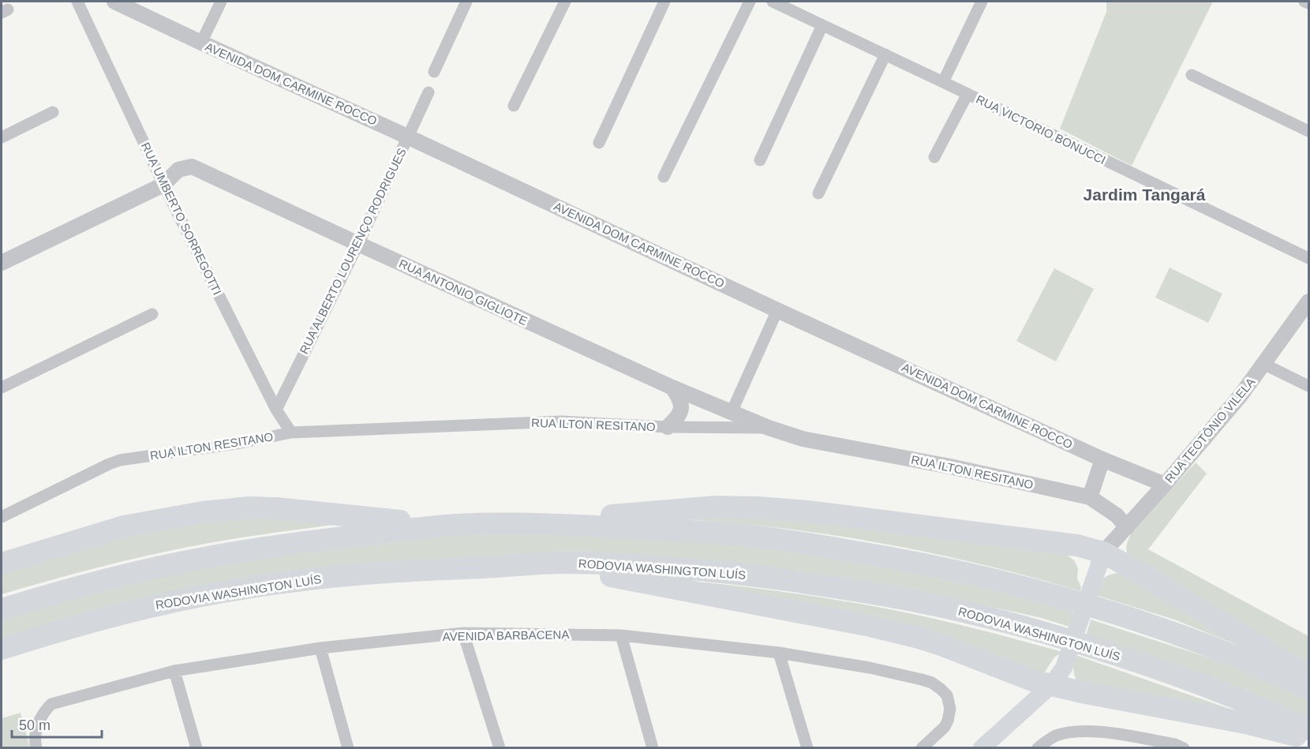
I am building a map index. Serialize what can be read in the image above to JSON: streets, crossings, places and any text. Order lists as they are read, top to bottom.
{
  "streets": {
    "highway": ["RODOVIA WASHINGTON LUÍS"],
    "street": [
      "AVENIDA DOM CARMINE ROCCO",
      "RUA VICTORIO BONUCCI",
      "RUA UMBERTO SORREGOTTI",
      "RUA ALBERTO LOURENÇO RODRIGUES",
      "RUA ANTONIO GIGLIOTE",
      "RUA ILTON RESITANO",
      "RUA TEOTÔNIO VILELA",
      "AVENIDA BARBACENA"
    ]
  },
  "crossings": [
    ["AVENIDA DOM CARMINE ROCCO", "RUA ALBERTO LOURENÇO RODRIGUES"],
    ["AVENIDA DOM CARMINE ROCCO", "RUA TEOTÔNIO VILELA"],
    ["RUA UMBERTO SORREGOTTI", "RUA ALBERTO LOURENÇO RODRIGUES"],
    ["RUA UMBERTO SORREGOTTI", "RUA ANTONIO GIGLIOTE"],
    ["RUA UMBERTO SORREGOTTI", "RUA ILTON RESITANO"],
    ["RUA ALBERTO LOURENÇO RODRIGUES", "RUA ANTONIO GIGLIOTE"],
    ["RUA ANTONIO GIGLIOTE", "RUA ILTON RESITANO"],
    ["RUA ILTON RESITANO", "RUA TEOTÔNIO VILELA"]
  ],
  "districts": ["Jardim Tangará"],
  "scale_bar": "50 m"
}
